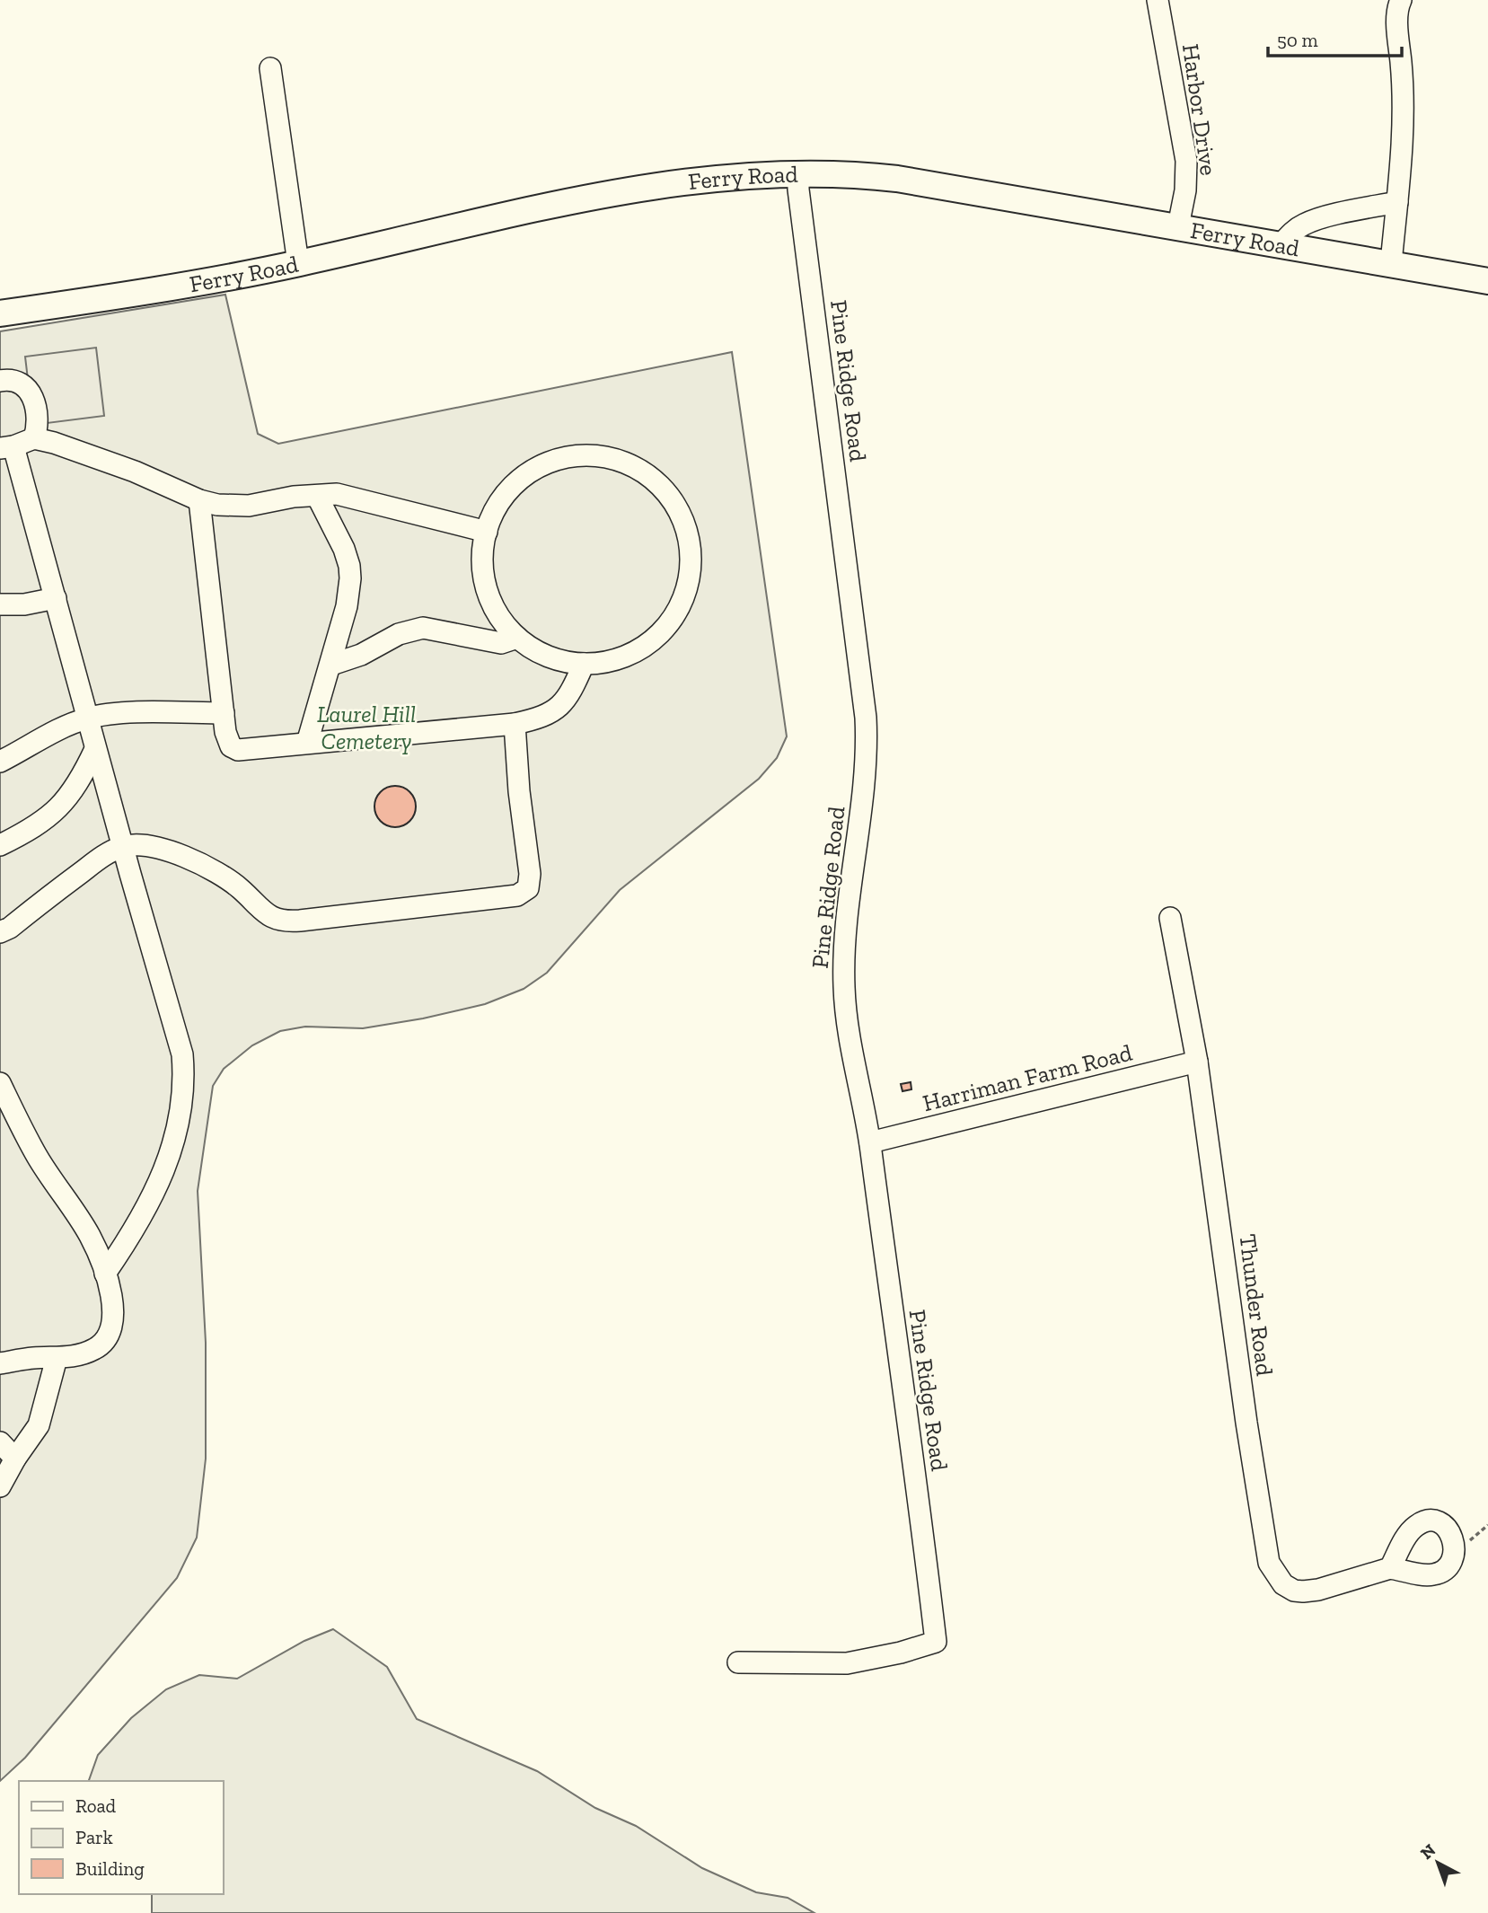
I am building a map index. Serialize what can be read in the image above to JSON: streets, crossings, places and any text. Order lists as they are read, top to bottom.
{
  "streets": {
    "main road": ["Ferry Road"],
    "street": [
      "Harbor Drive",
      "Pine Ridge Road",
      "Harriman Farm Road",
      "Thunder Road"
    ]
  },
  "crossings": [
    ["Harbor Drive", "Ferry Road"],
    ["Ferry Road", "Pine Ridge Road"],
    ["Pine Ridge Road", "Harriman Farm Road"],
    ["Harriman Farm Road", "Thunder Road"]
  ],
  "parks": ["Laurel Hill Cemetery"],
  "legend": ["Road", "Park", "Building"],
  "scale_bar": "50 m",
  "north": "top left"
}
